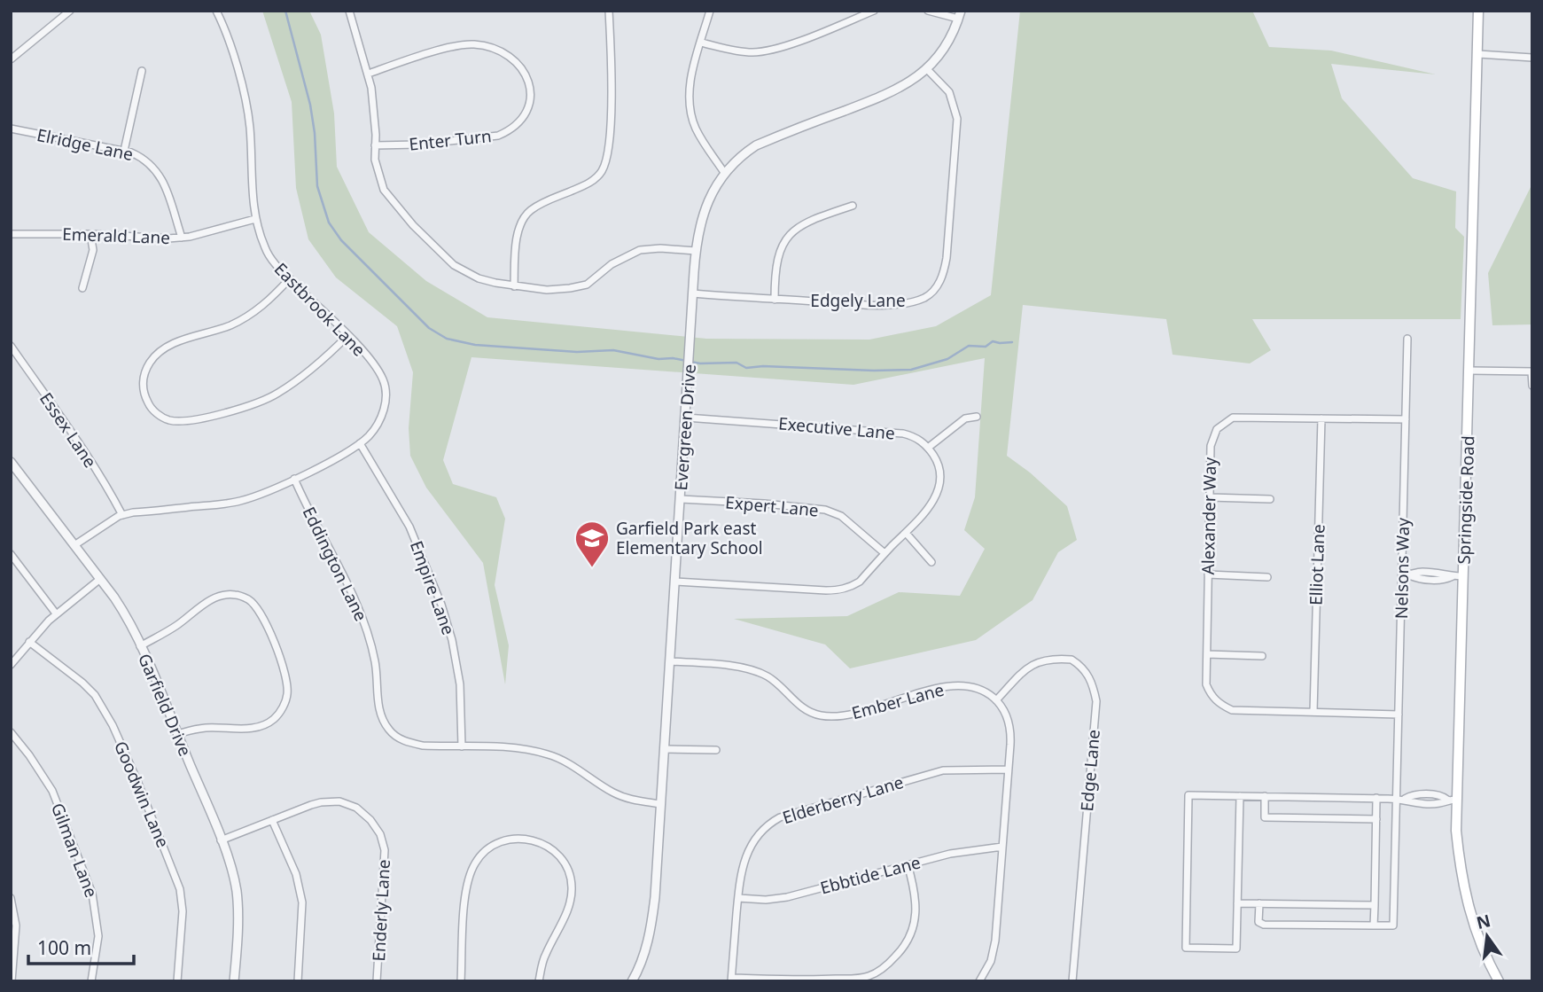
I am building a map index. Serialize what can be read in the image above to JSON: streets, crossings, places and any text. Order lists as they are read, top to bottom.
{
  "streets": {
    "main road": ["Springside Road"],
    "street": [
      "Enter Turn",
      "Elridge Lane",
      "Emerald Lane",
      "Edgely Lane",
      "Eastbrook Lane",
      "Evergreen Drive",
      "Executive Lane",
      "Essex Lane",
      "Expert Lane",
      "Alexander Way",
      "Eddington Lane",
      "Elliot Lane",
      "Nelsons Way",
      "Empire Lane",
      "Ember Lane",
      "Garfield Drive",
      "Edge Lane",
      "Goodwin Lane",
      "Elderberry Lane",
      "Gilman Lane",
      "Ebbtide Lane",
      "Enderly Lane"
    ]
  },
  "crossings": [
    ["Elridge Lane", "Emerald Lane"],
    ["Emerald Lane", "Eastbrook Lane"],
    ["Edgely Lane", "Evergreen Drive"],
    ["Eastbrook Lane", "Essex Lane"],
    ["Eastbrook Lane", "Eddington Lane"],
    ["Eastbrook Lane", "Empire Lane"],
    ["Eastbrook Lane", "Garfield Drive"],
    ["Evergreen Drive", "Executive Lane"],
    ["Evergreen Drive", "Expert Lane"],
    ["Evergreen Drive", "Eddington Lane"],
    ["Evergreen Drive", "Ember Lane"],
    ["Alexander Way", "Elliot Lane"],
    ["Alexander Way", "Nelsons Way"],
    ["Eddington Lane", "Empire Lane"],
    ["Ember Lane", "Edge Lane"],
    ["Garfield Drive", "Enderly Lane"],
    ["Elderberry Lane", "Ebbtide Lane"]
  ],
  "places": {
    "school or university": ["Garfield Park east Elementary School"]
  },
  "scale_bar": "100 m",
  "north": "top"
}
